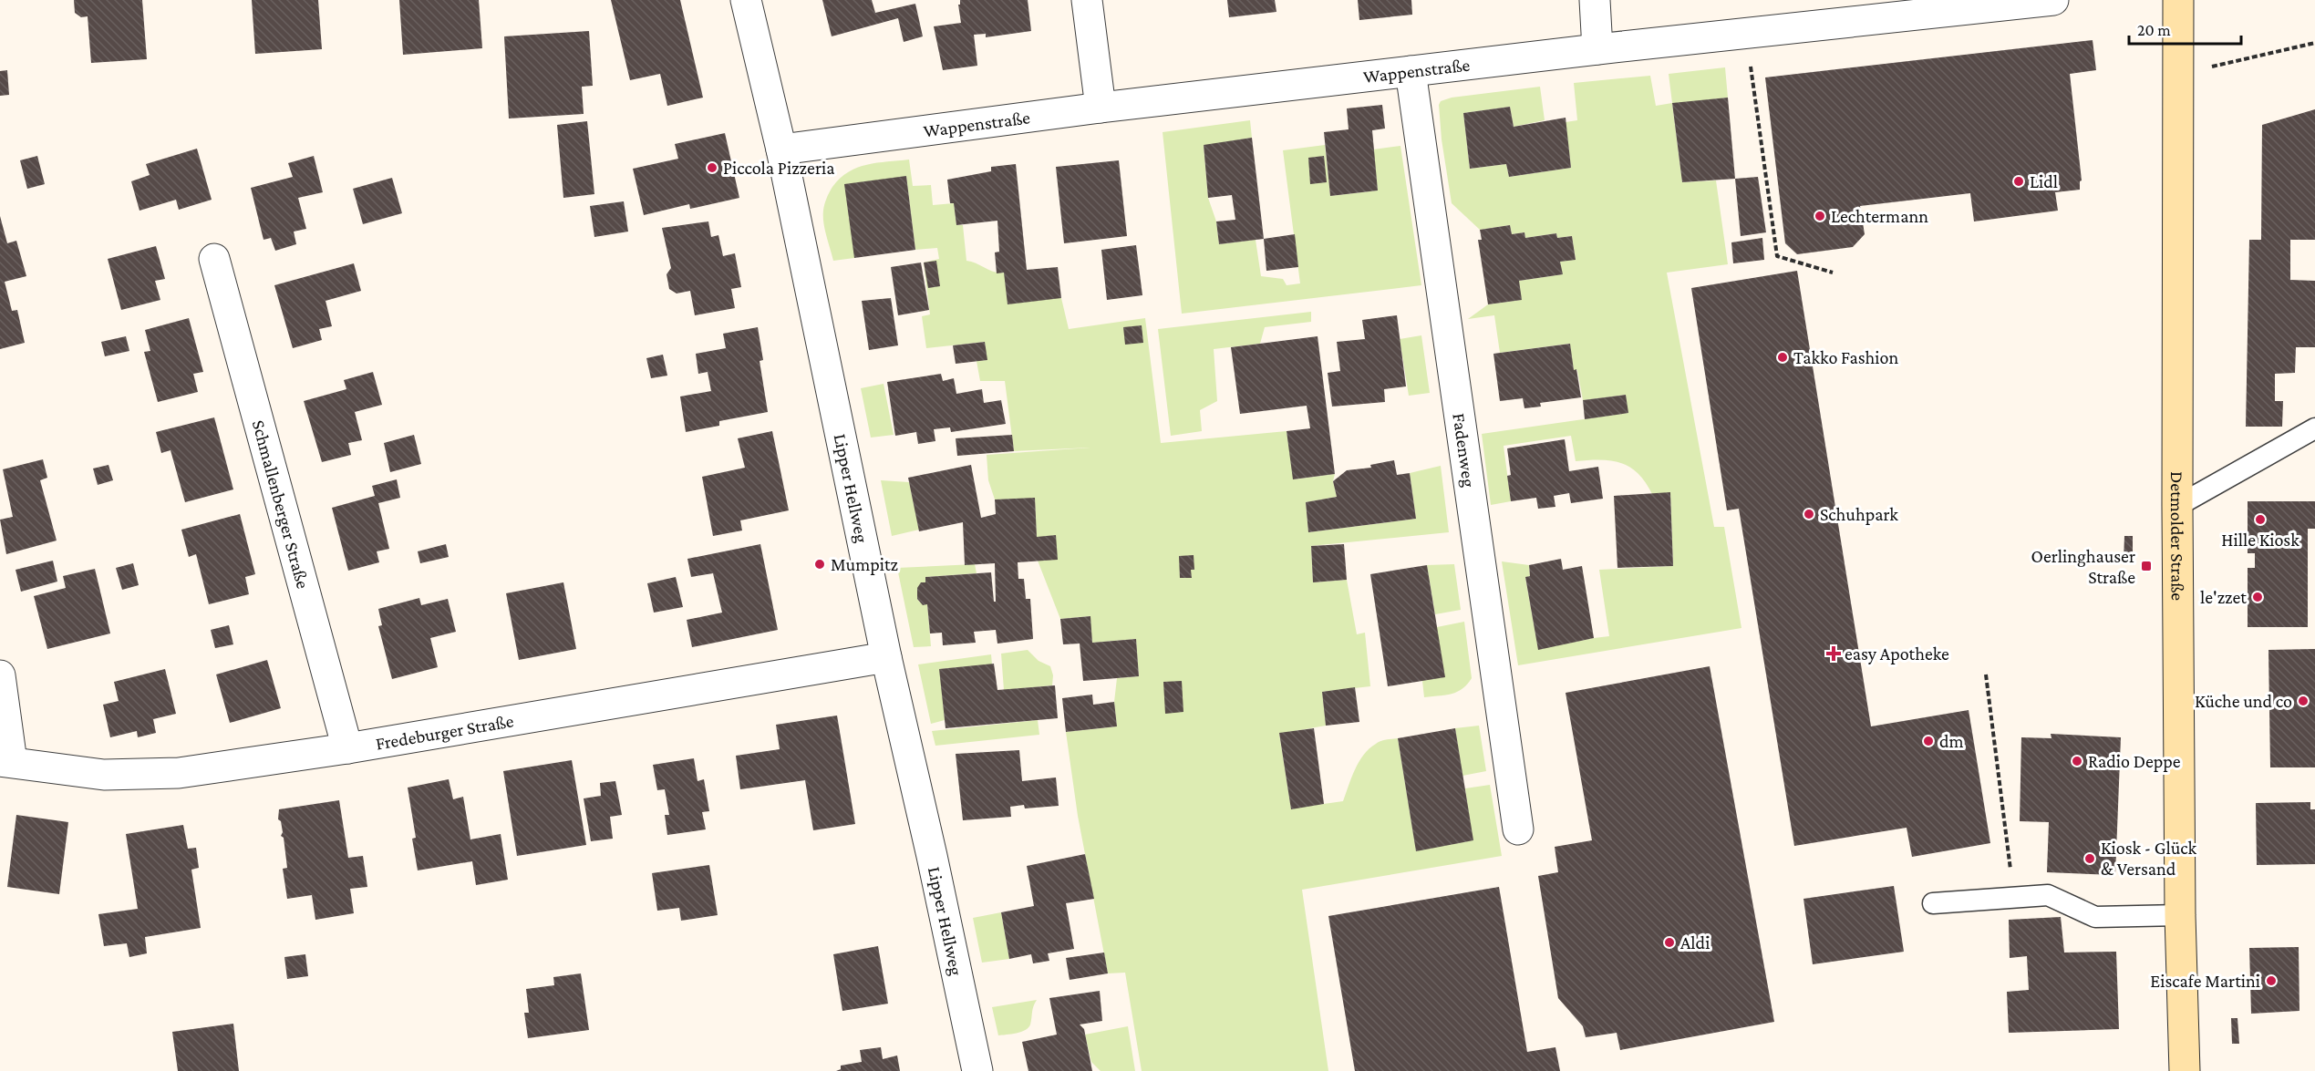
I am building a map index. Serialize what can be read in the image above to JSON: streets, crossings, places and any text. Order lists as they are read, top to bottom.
{
  "streets": {
    "main road": ["Detmolder Straße"],
    "street": [
      "Wappenstraße",
      "Fadenweg",
      "Lipper Hellweg",
      "Schmallenberger Straße",
      "Fredeburger Straße"
    ]
  },
  "crossings": [
    ["Wappenstraße", "Fadenweg"],
    ["Wappenstraße", "Lipper Hellweg"],
    ["Lipper Hellweg", "Fredeburger Straße"],
    ["Schmallenberger Straße", "Fredeburger Straße"]
  ],
  "places": {
    "other": [
      "Piccola Pizzeria",
      "Lidl",
      "Lechtermann",
      "Takko Fashion",
      "Schuhpark",
      "Hille Kiosk",
      "Mumpitz",
      "le'zzet",
      "Küche und co",
      "dm",
      "Radio Deppe",
      "Kiosk - Glück & Versand",
      "Aldi",
      "Eiscafe Martini"
    ],
    "transit": ["Oerlinghauser Straße"],
    "health": ["easy Apotheke"]
  },
  "scale_bar": "20 m"
}
